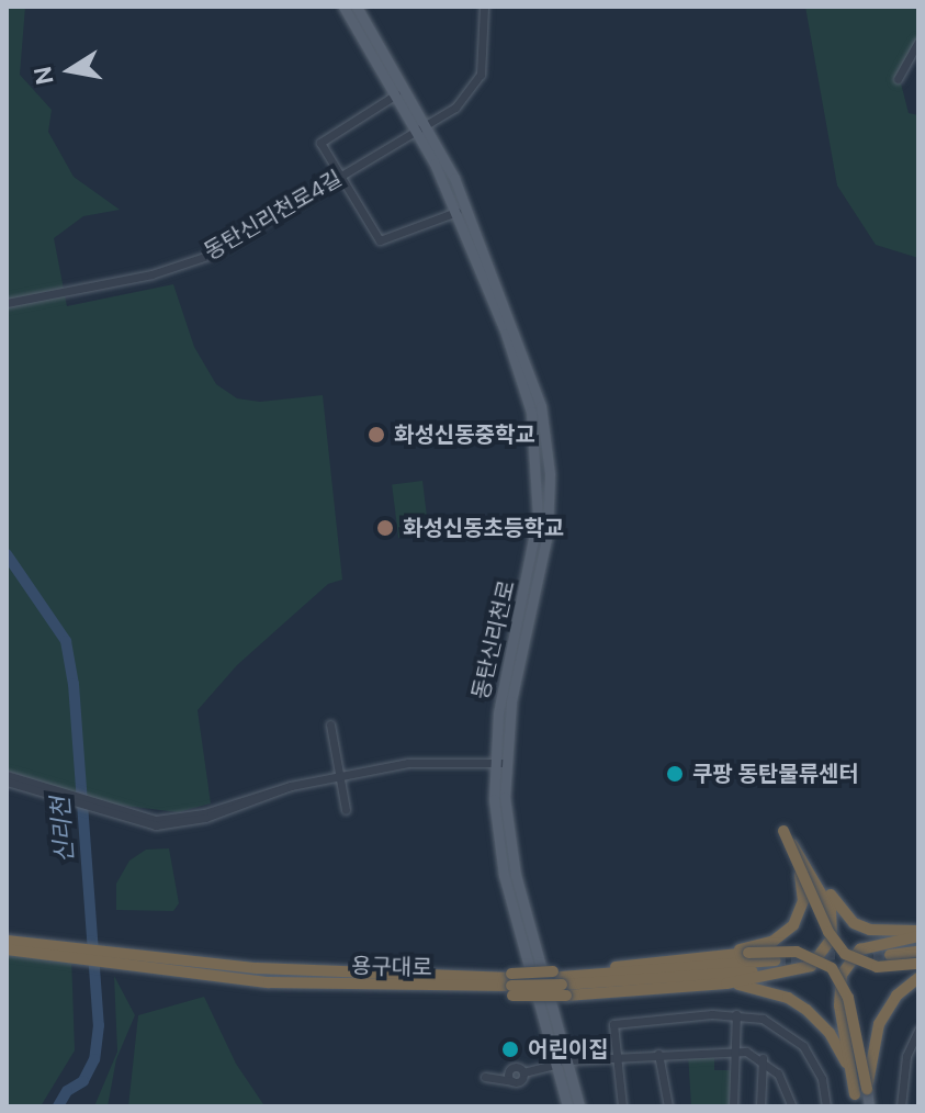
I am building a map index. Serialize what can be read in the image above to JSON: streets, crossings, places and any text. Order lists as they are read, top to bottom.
{
  "streets": {
    "highway": ["용구대로"],
    "main road": ["동탄신리천로"],
    "street": ["동탄신리천로4길"]
  },
  "crossings": [
    ["동탄신리천로4길", "동탄신리천로"]
  ],
  "water": ["신리천"],
  "places": [
    "화성신동중학교",
    "화성신동초등학교",
    "쿠팡 동탄물류센터",
    "어린이집"
  ],
  "north": "left"
}
